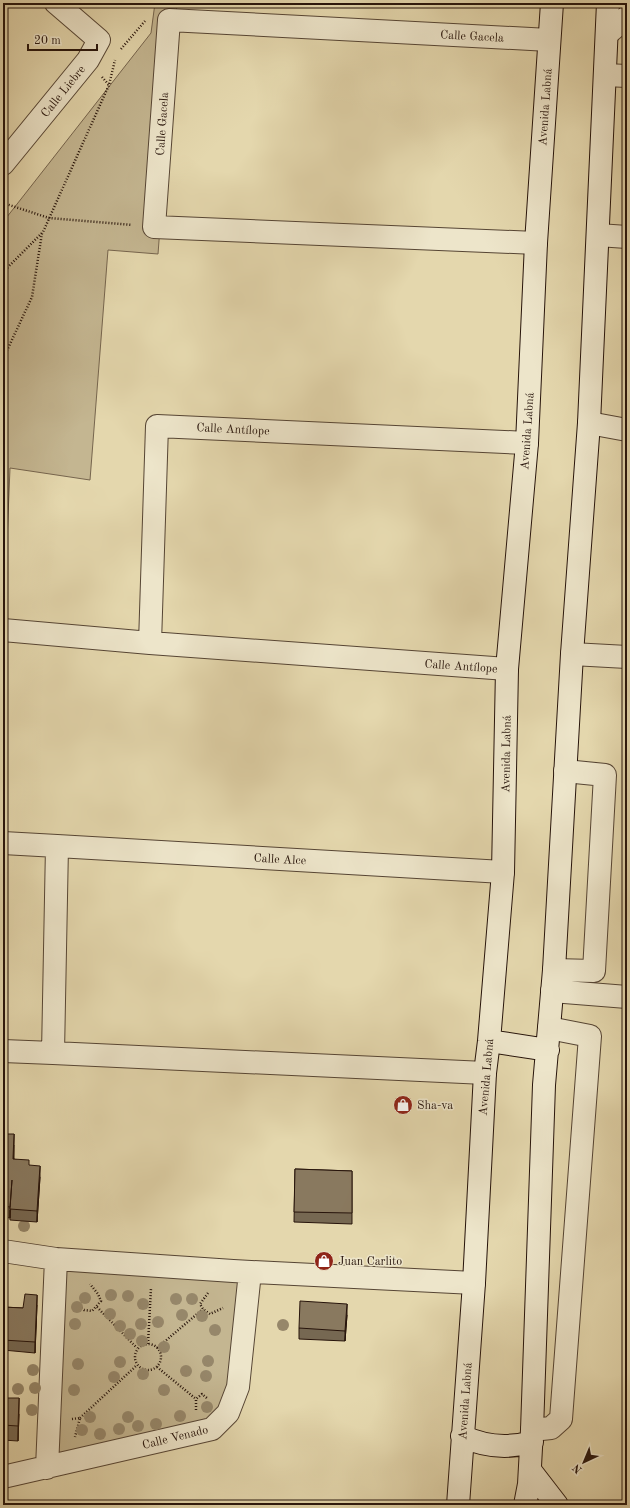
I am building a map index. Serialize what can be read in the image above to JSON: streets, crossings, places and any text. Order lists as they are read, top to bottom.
{
  "streets": {
    "street": [
      "Calle Gacela",
      "Calle Liebre",
      "Avenida Labná",
      "Calle Antílope",
      "Calle Alce",
      "Calle Venado"
    ]
  },
  "crossings": [
    ["Calle Gacela", "Avenida Labná"],
    ["Avenida Labná", "Calle Antílope"],
    ["Avenida Labná", "Calle Alce"]
  ],
  "places": {
    "shop": ["Sha-va", "Juan Carlito"]
  },
  "scale_bar": "20 m",
  "north": "bottom left"
}
